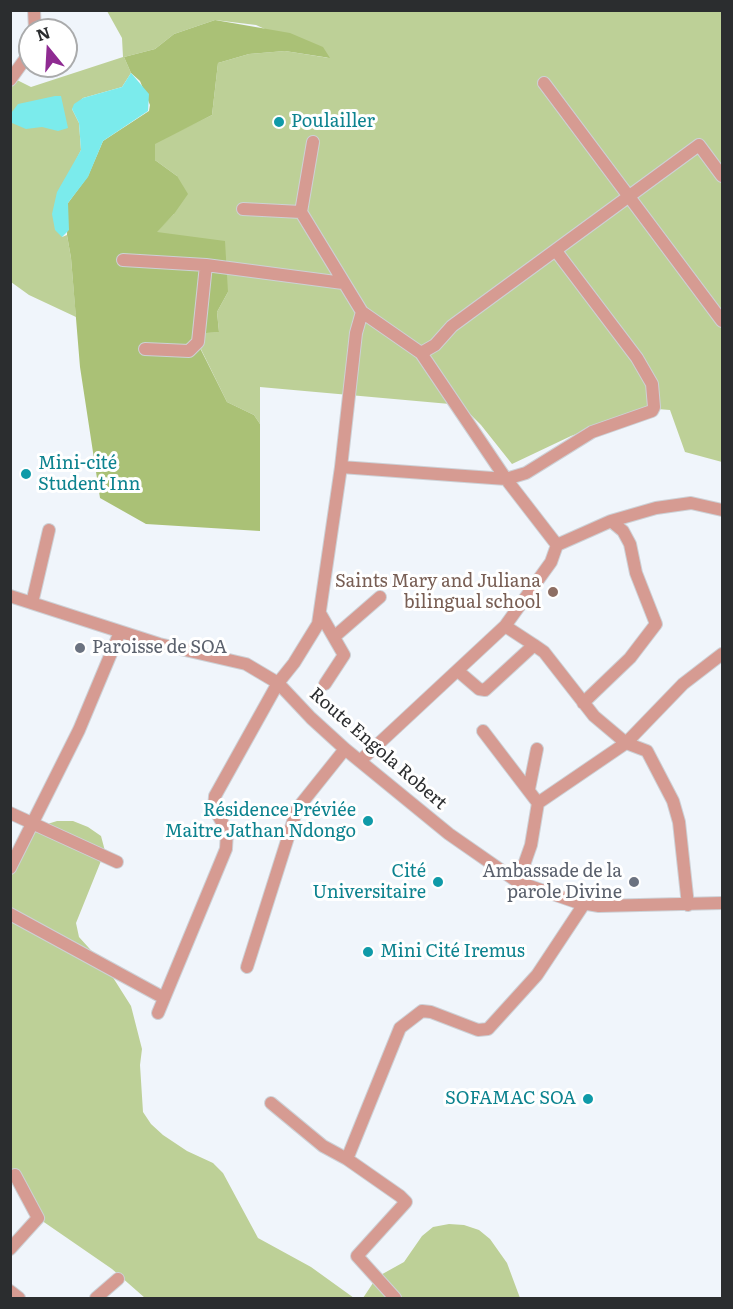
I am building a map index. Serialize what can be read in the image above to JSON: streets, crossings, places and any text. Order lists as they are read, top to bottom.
{
  "streets": {
    "street": ["Route Engola Robert"]
  },
  "places": [
    "Poulailler",
    "Mini-cité Student Inn",
    "Saints Mary and Juliana bilingual school",
    "Paroisse de SOA",
    "Résidence Préviée Maitre Jathan Ndongo",
    "Cité Universitaire",
    "Ambassade de la parole Divine",
    "Mini Cité Iremus",
    "SOFAMAC SOA"
  ],
  "north": "top"
}
